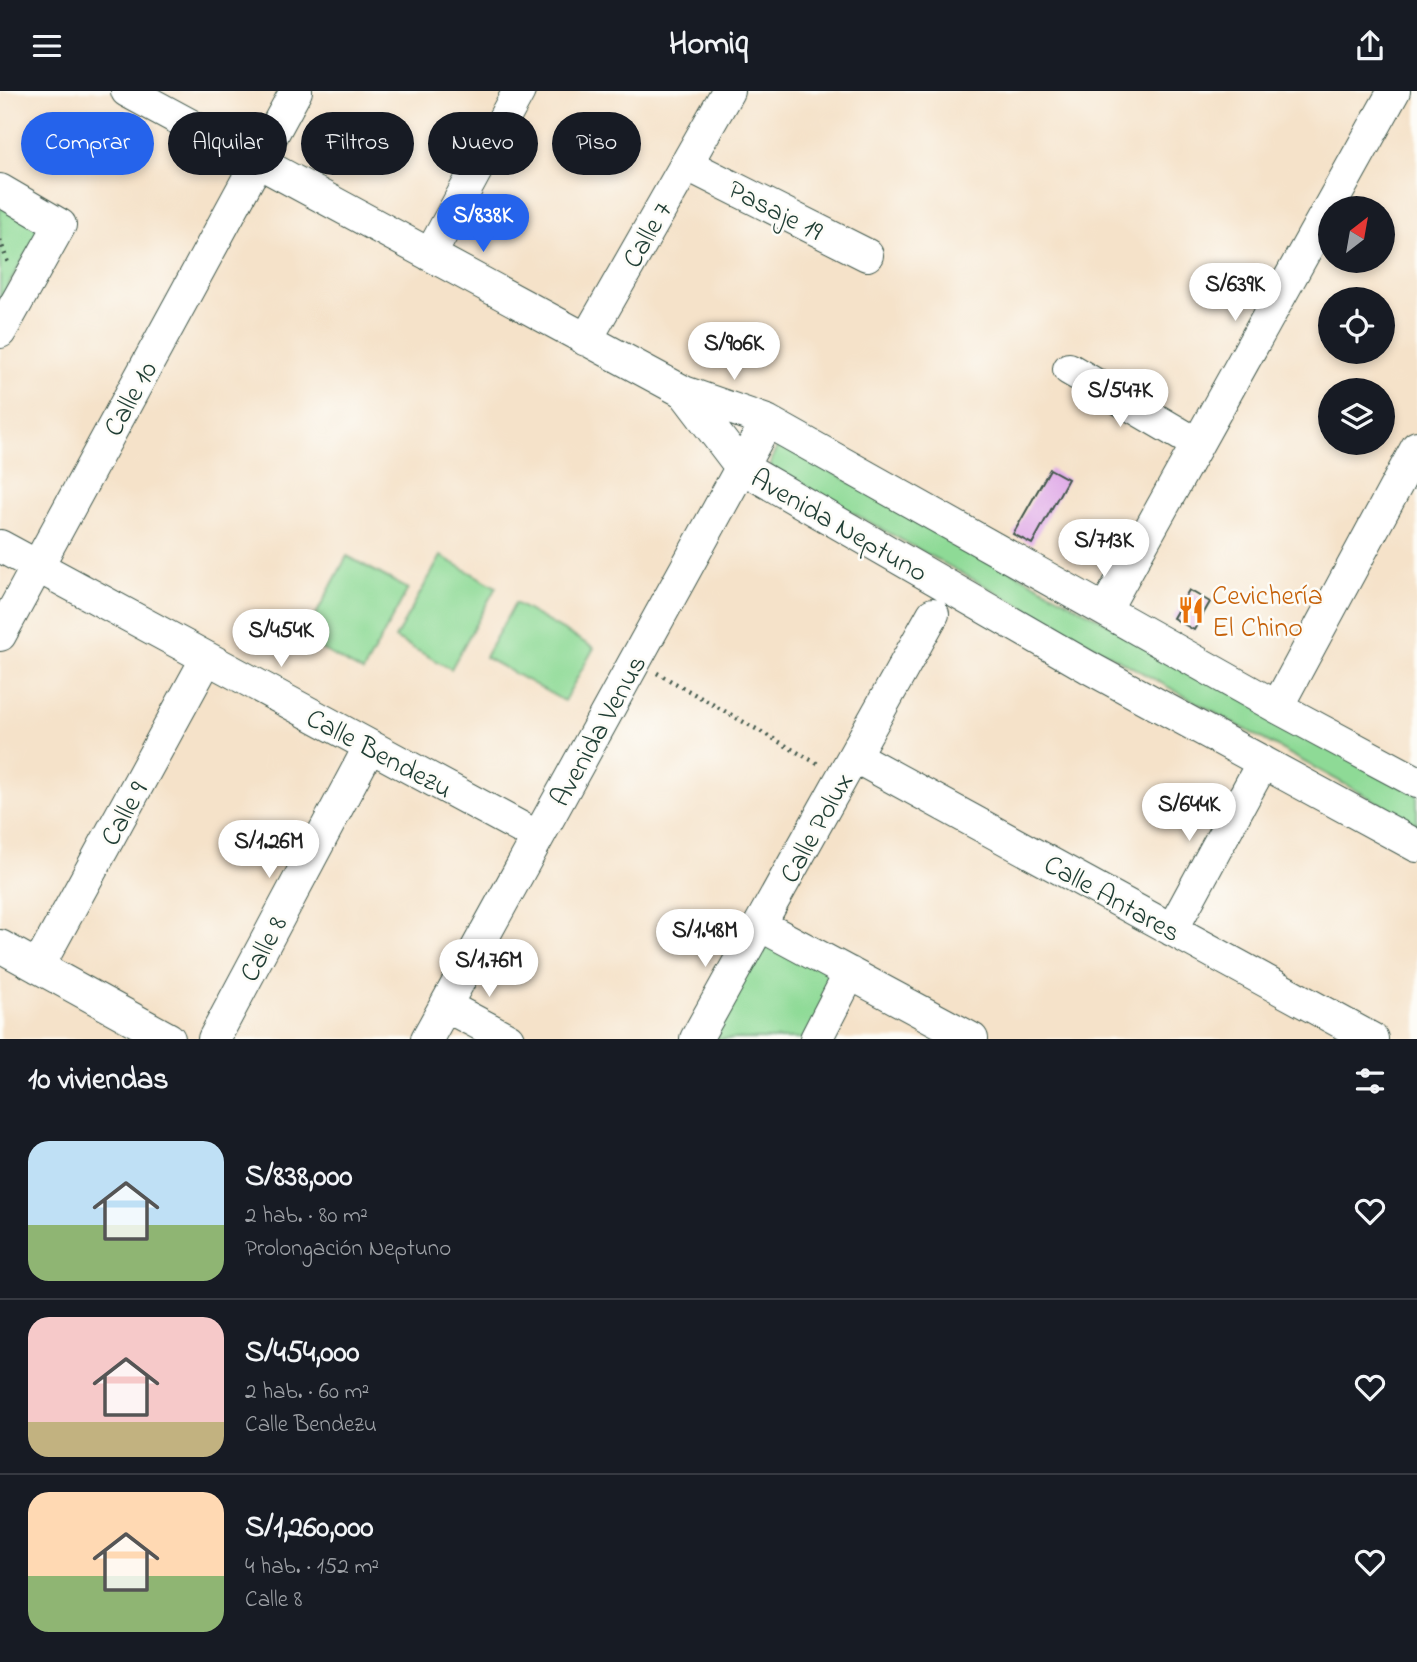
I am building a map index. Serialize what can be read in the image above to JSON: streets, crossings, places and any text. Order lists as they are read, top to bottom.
{
  "streets": {
    "street": [
      "Pasaje 19",
      "Calle 7",
      "Calle 10",
      "Avenida Neptuno",
      "Avenida Venus",
      "Calle Bendezu",
      "Calle 9",
      "Calle Polux",
      "Calle Antares",
      "Calle 8"
    ]
  },
  "crossings": [
    ["Pasaje 19", "Calle 7"],
    ["Calle 10", "Calle Bendezu"],
    ["Avenida Neptuno", "Avenida Venus"],
    ["Avenida Venus", "Calle Bendezu"],
    ["Calle Bendezu", "Calle 9"],
    ["Calle Bendezu", "Calle 8"],
    ["Calle Polux", "Calle Antares"]
  ],
  "places": {
    "restaurant": ["Cevichería El Chino"]
  },
  "north": "top right",
  "page": {
    "header": "Homiq",
    "chip": [
      "Comprar",
      "Alquilar",
      "Filtros",
      "Nuevo",
      "Piso"
    ],
    "price": [
      "S/838K",
      "S/639K",
      "S/906K",
      "S/547K",
      "S/713K",
      "S/454K",
      "S/644K",
      "S/1.26M",
      "S/1.48M",
      "S/1.76M"
    ],
    "heading": "10 viviendas",
    "list": [
      {
        "name": "S/838,000",
        "note": "2 hab. · 80 m² · Prolongación Neptuno"
      },
      {
        "name": "S/454,000",
        "note": "2 hab. · 60 m² · Calle Bendezu"
      },
      {
        "name": "S/1,260,000",
        "note": "4 hab. · 152 m² · Calle 8"
      }
    ]
  }
}
